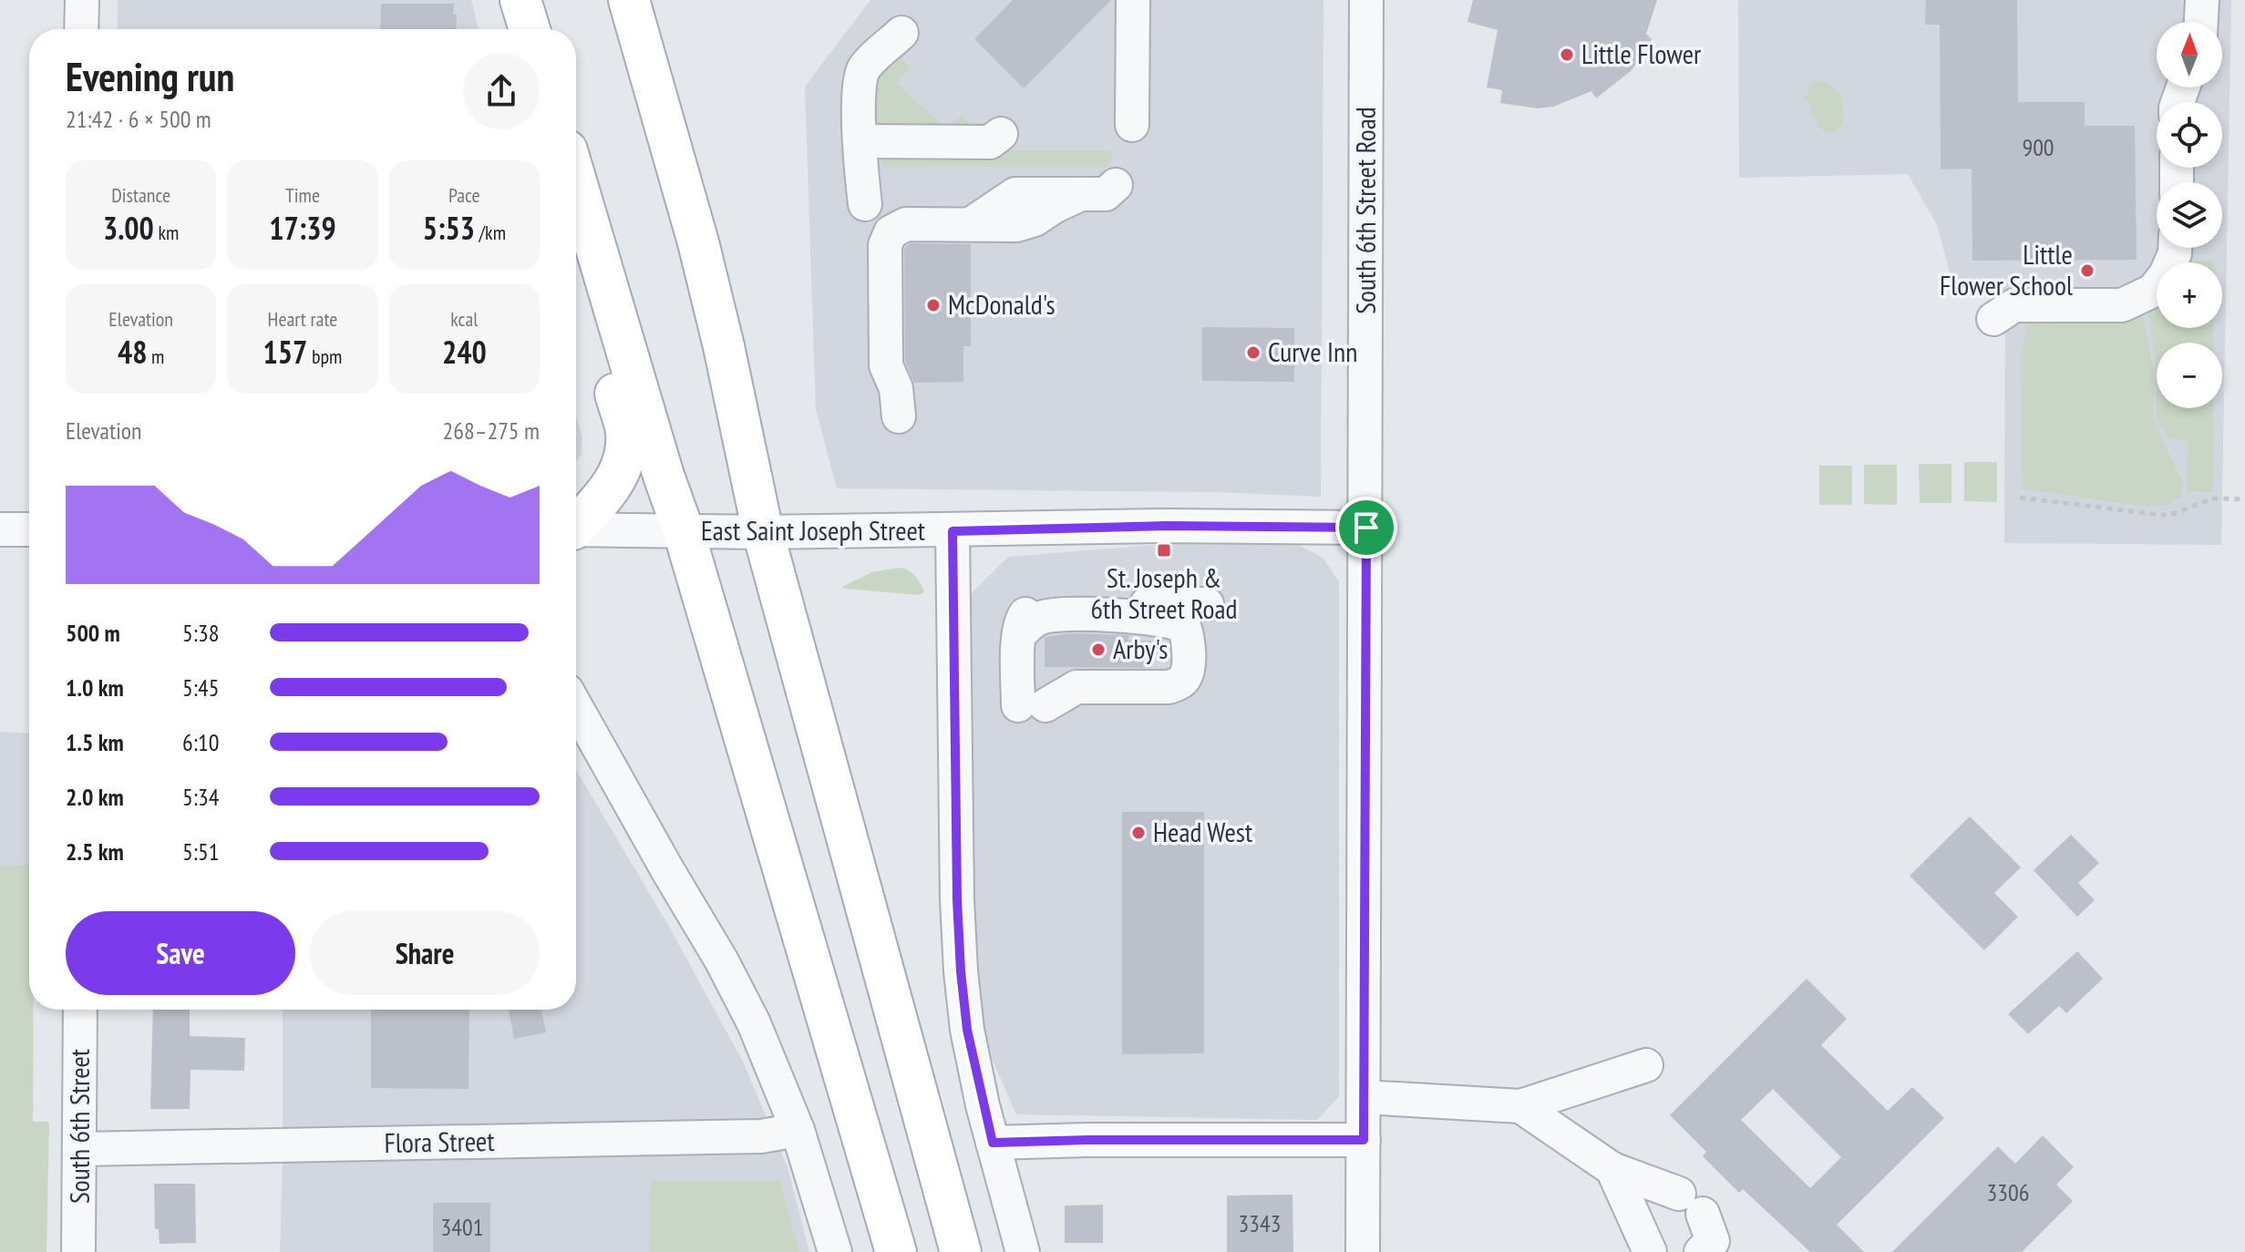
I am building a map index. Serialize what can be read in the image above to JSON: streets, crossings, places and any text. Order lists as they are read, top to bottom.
{
  "streets": {
    "street": [
      "South 6th Street Road",
      "East Saint Joseph Street",
      "South 6th Street",
      "Flora Street"
    ]
  },
  "crossings": [
    ["South 6th Street Road", "East Saint Joseph Street"],
    ["South 6th Street", "Flora Street"]
  ],
  "places": {
    "other": [
      "Little Flower",
      "Little Flower School",
      "McDonald's",
      "Curve Inn",
      "Arby's",
      "Head West"
    ],
    "transit": ["St. Joseph & 6th Street Road"]
  },
  "house_numbers": [
    "900",
    "3306",
    "3343",
    "3401"
  ],
  "north": "top",
  "page": {
    "map_buttons": ["+", "−"],
    "heading": ["Evening run", "21:42 · 6 × 500 m"],
    "stats": [
      ["Distance", "3.00 km"],
      ["Time", "17:39"],
      ["Pace", "5:53 /km"],
      ["Elevation", "48 m"],
      ["Heart rate", "157 bpm"],
      ["kcal", "240"]
    ],
    "chart": ["Elevation", "268–275 m"],
    "list": [
      {
        "name": "500 m",
        "note": "5:38"
      },
      {
        "name": "1.0 km",
        "note": "5:45"
      },
      {
        "name": "1.5 km",
        "note": "6:10"
      },
      {
        "name": "2.0 km",
        "note": "5:34"
      },
      {
        "name": "2.5 km",
        "note": "5:51"
      }
    ],
    "buttons": ["Save", "Share"]
  }
}
